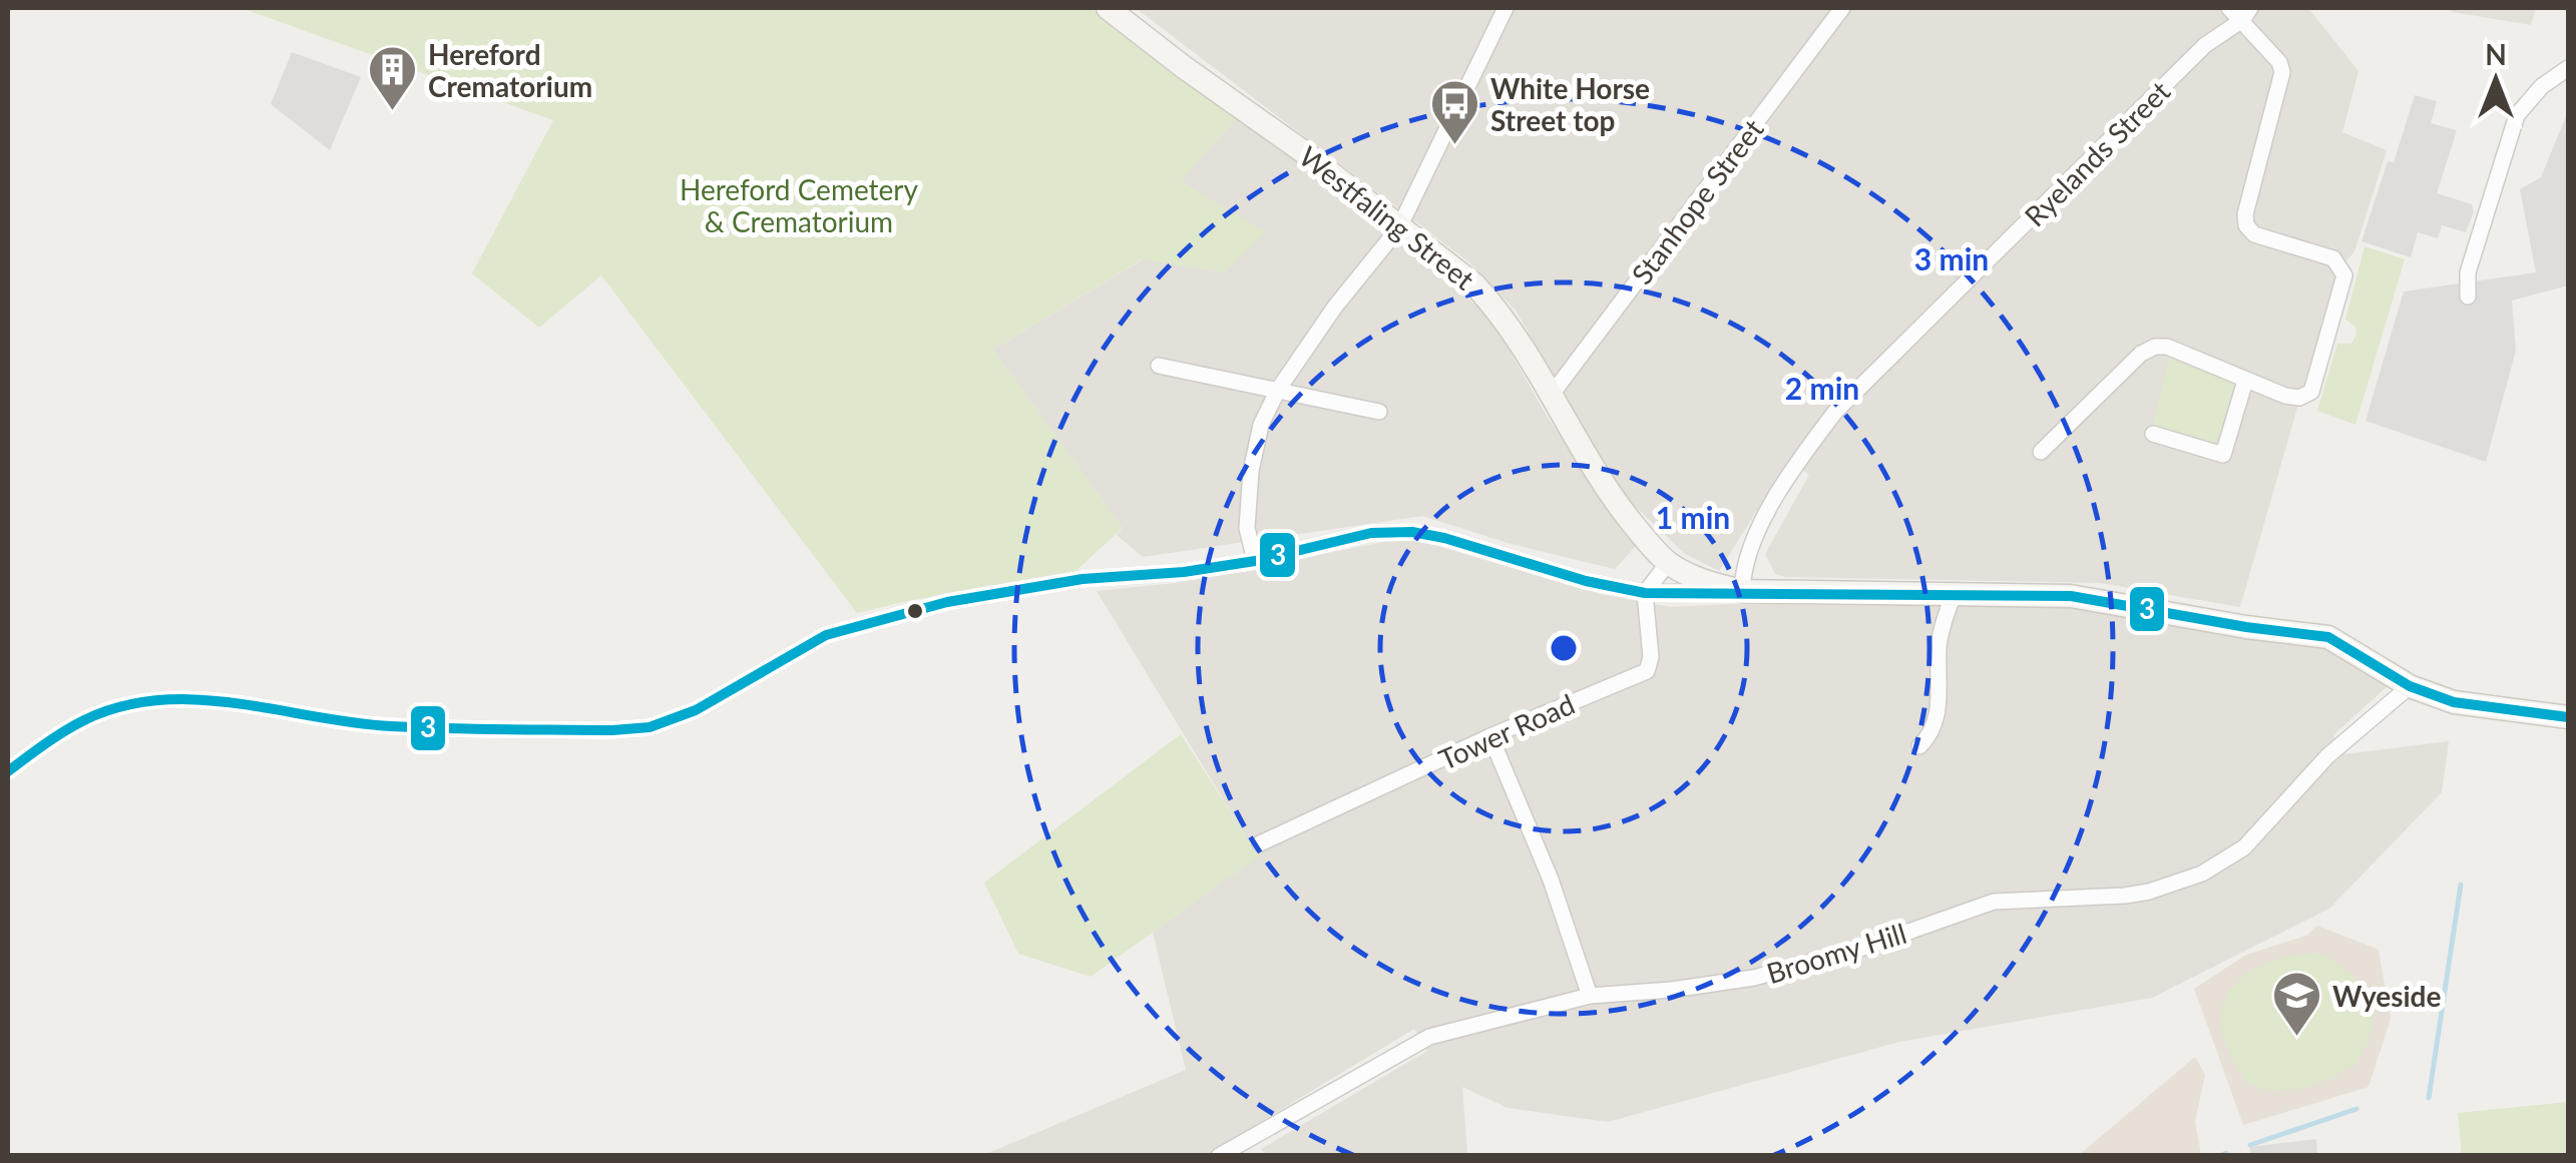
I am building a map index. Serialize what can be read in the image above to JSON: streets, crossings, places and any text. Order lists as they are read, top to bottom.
{
  "streets": {
    "street": [
      "Ryelands Street",
      "Stanhope Street",
      "Westfaling Street",
      "Tower Road",
      "Broomy Hill"
    ]
  },
  "crossings": [
    ["Ryelands Street", "Westfaling Street"],
    ["Stanhope Street", "Westfaling Street"],
    ["Westfaling Street", "Broomy Hill"]
  ],
  "parks": ["Hereford Cemetery & Crematorium"],
  "places": {
    "building": ["Hereford Crematorium"],
    "bus stop": ["White Horse Street top"],
    "school or university": ["Wyeside"]
  },
  "lines": ["transit line 3"],
  "north": "top",
  "rings": ["3 min", "2 min", "1 min"]
}
